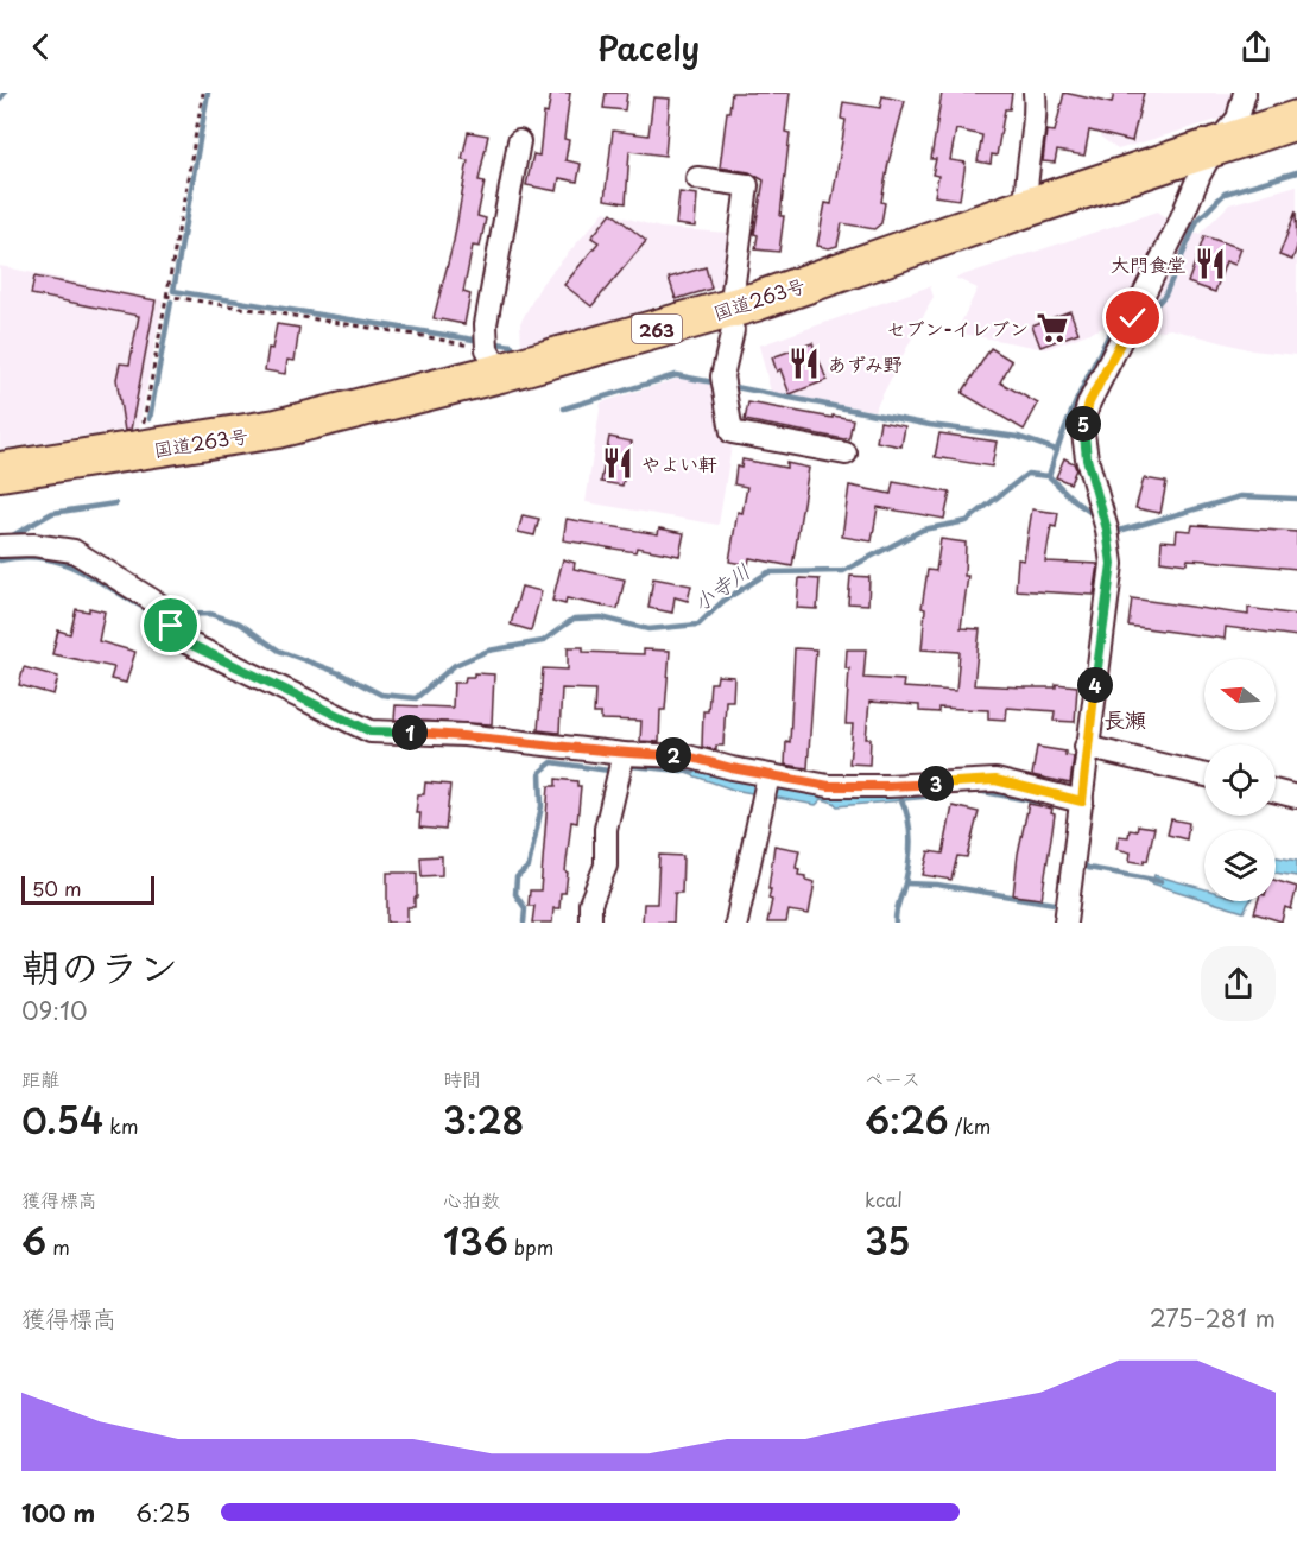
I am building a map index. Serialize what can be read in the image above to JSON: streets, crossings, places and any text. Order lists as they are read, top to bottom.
{
  "streets": {
    "highway": ["国道263号", "263"]
  },
  "districts": ["長瀬"],
  "water": ["小寺川"],
  "places": {
    "restaurant": ["大門食堂", "あずみ野", "やよい軒"],
    "supermarket": ["セブン-イレブン"]
  },
  "scale_bar": "50 m",
  "north": "left",
  "page": {
    "header": "Pacely",
    "pins": [
      "5",
      "4",
      "1",
      "2",
      "3"
    ],
    "scale": "50 m",
    "heading": ["朝のラン", "09:10"],
    "stats": [
      ["距離", "0.54 km"],
      ["時間", "3:28"],
      ["ペース", "6:26 /km"],
      ["獲得標高", "6 m"],
      ["心拍数", "136 bpm"],
      ["kcal", "35"]
    ],
    "chart": ["獲得標高", "275–281 m"],
    "list": [
      {
        "name": "100 m",
        "note": "6:25"
      }
    ]
  }
}
